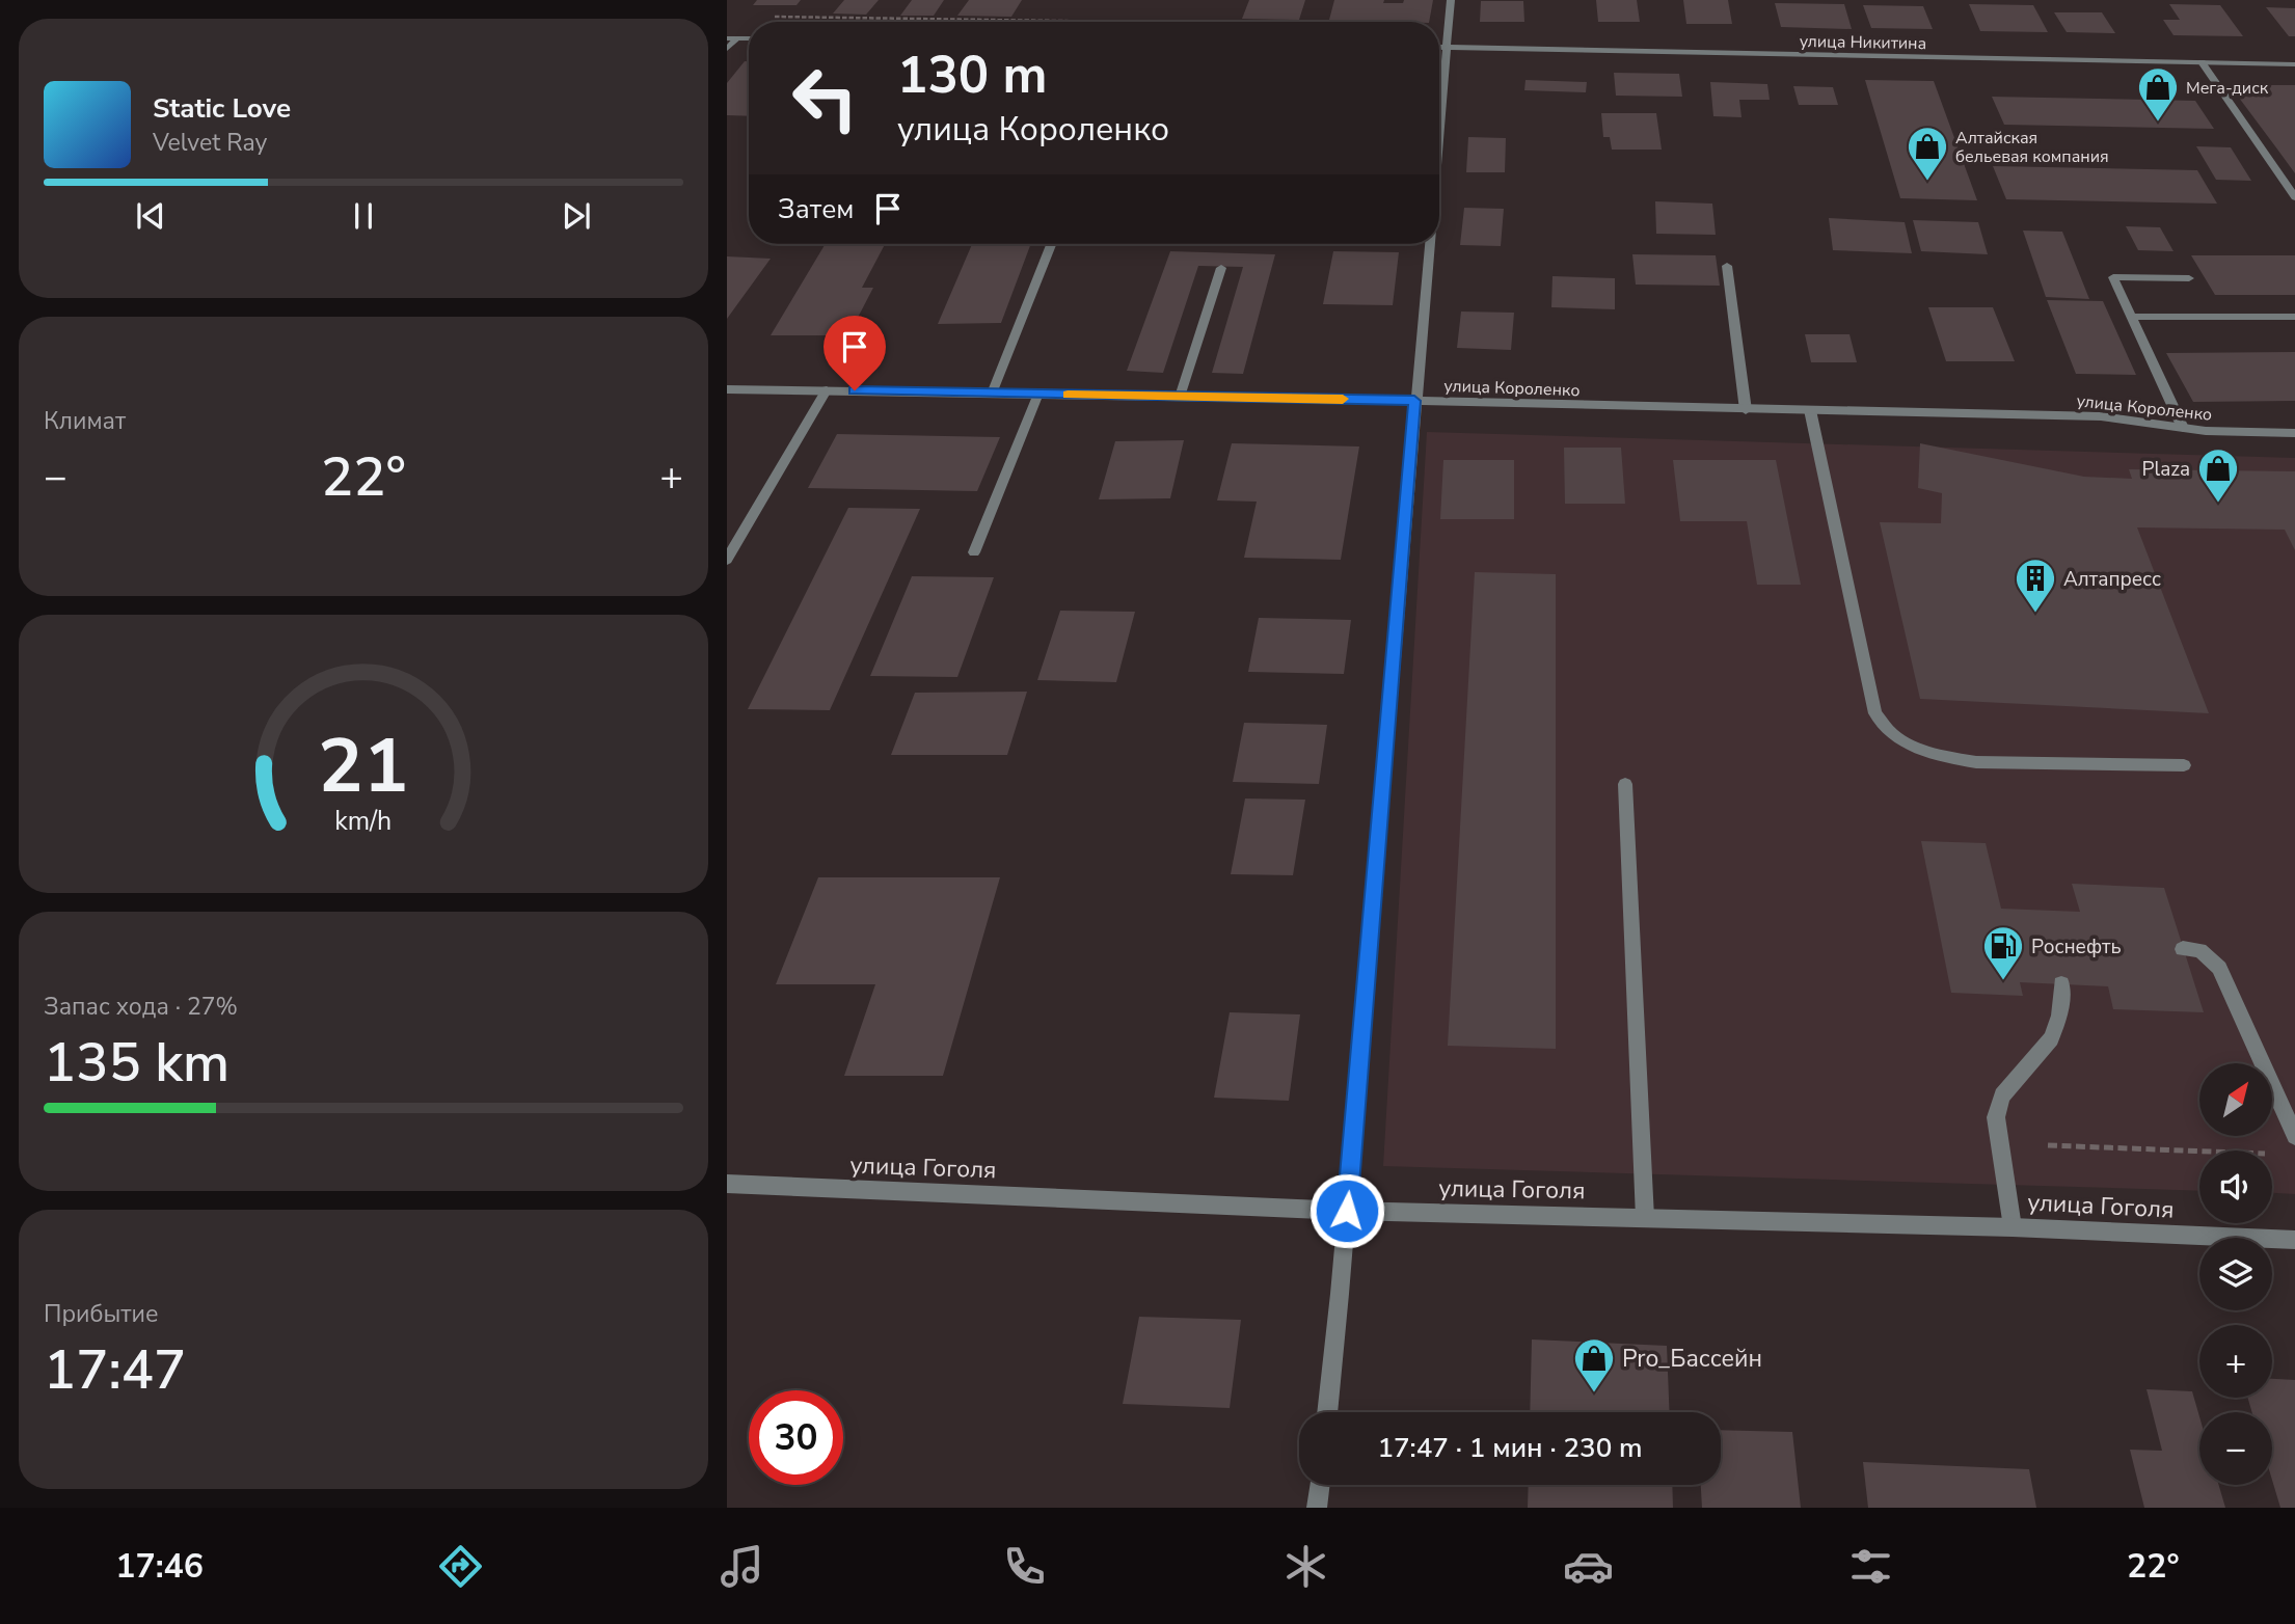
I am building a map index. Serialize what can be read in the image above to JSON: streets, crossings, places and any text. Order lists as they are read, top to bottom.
{
  "streets": {
    "street": ["улица Никитина", "улица Короленко", "улица Гоголя"]
  },
  "places": {
    "shop": [
      "Мега-диск",
      "Алтайская бельевая компания",
      "Plaza",
      "Pro_Бассейн"
    ],
    "building": ["Алтапресс"],
    "fuel station": ["Роснефть"]
  },
  "north": "top right",
  "page": {
    "turn": ["130 m", "улица Короленко"],
    "song": ["Static Love", "Velvet Ray"],
    "then": "Затем",
    "tile": [
      "Климат",
      ["Запас хода · 27%", "135 km"],
      ["Прибытие", "17:47"]
    ],
    "heat": ["−", "22°", "+"],
    "map_buttons": ["+", "−"],
    "limit": "30",
    "trip": "17:47 · 1 мин · 230 m",
    "tabs": ["17:46", "22°"],
    "gauge": ["21", "km/h"]
  }
}
